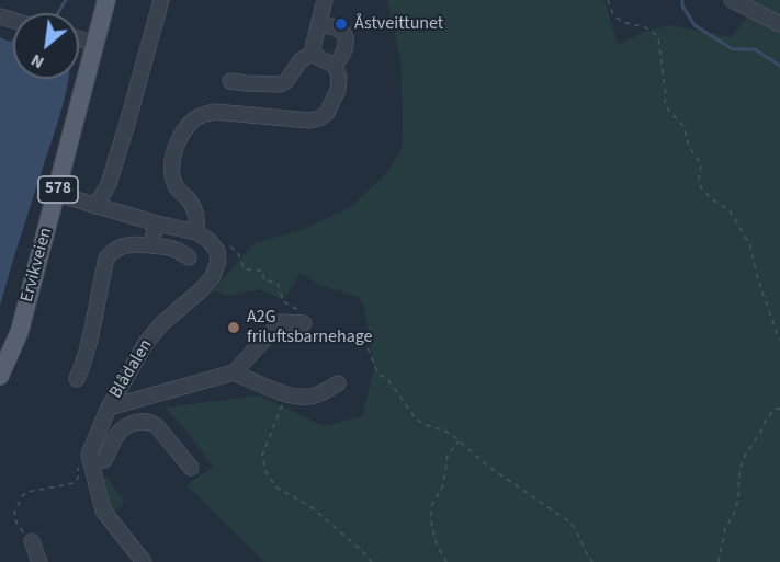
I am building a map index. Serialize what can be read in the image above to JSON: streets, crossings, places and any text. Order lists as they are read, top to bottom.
{
  "streets": {
    "main road": ["578", "Ervikveien"],
    "street": ["Blådalen"]
  },
  "places": ["Åstveittunet", "A2G friluftsbarnehage"],
  "north": "bottom left"
}
